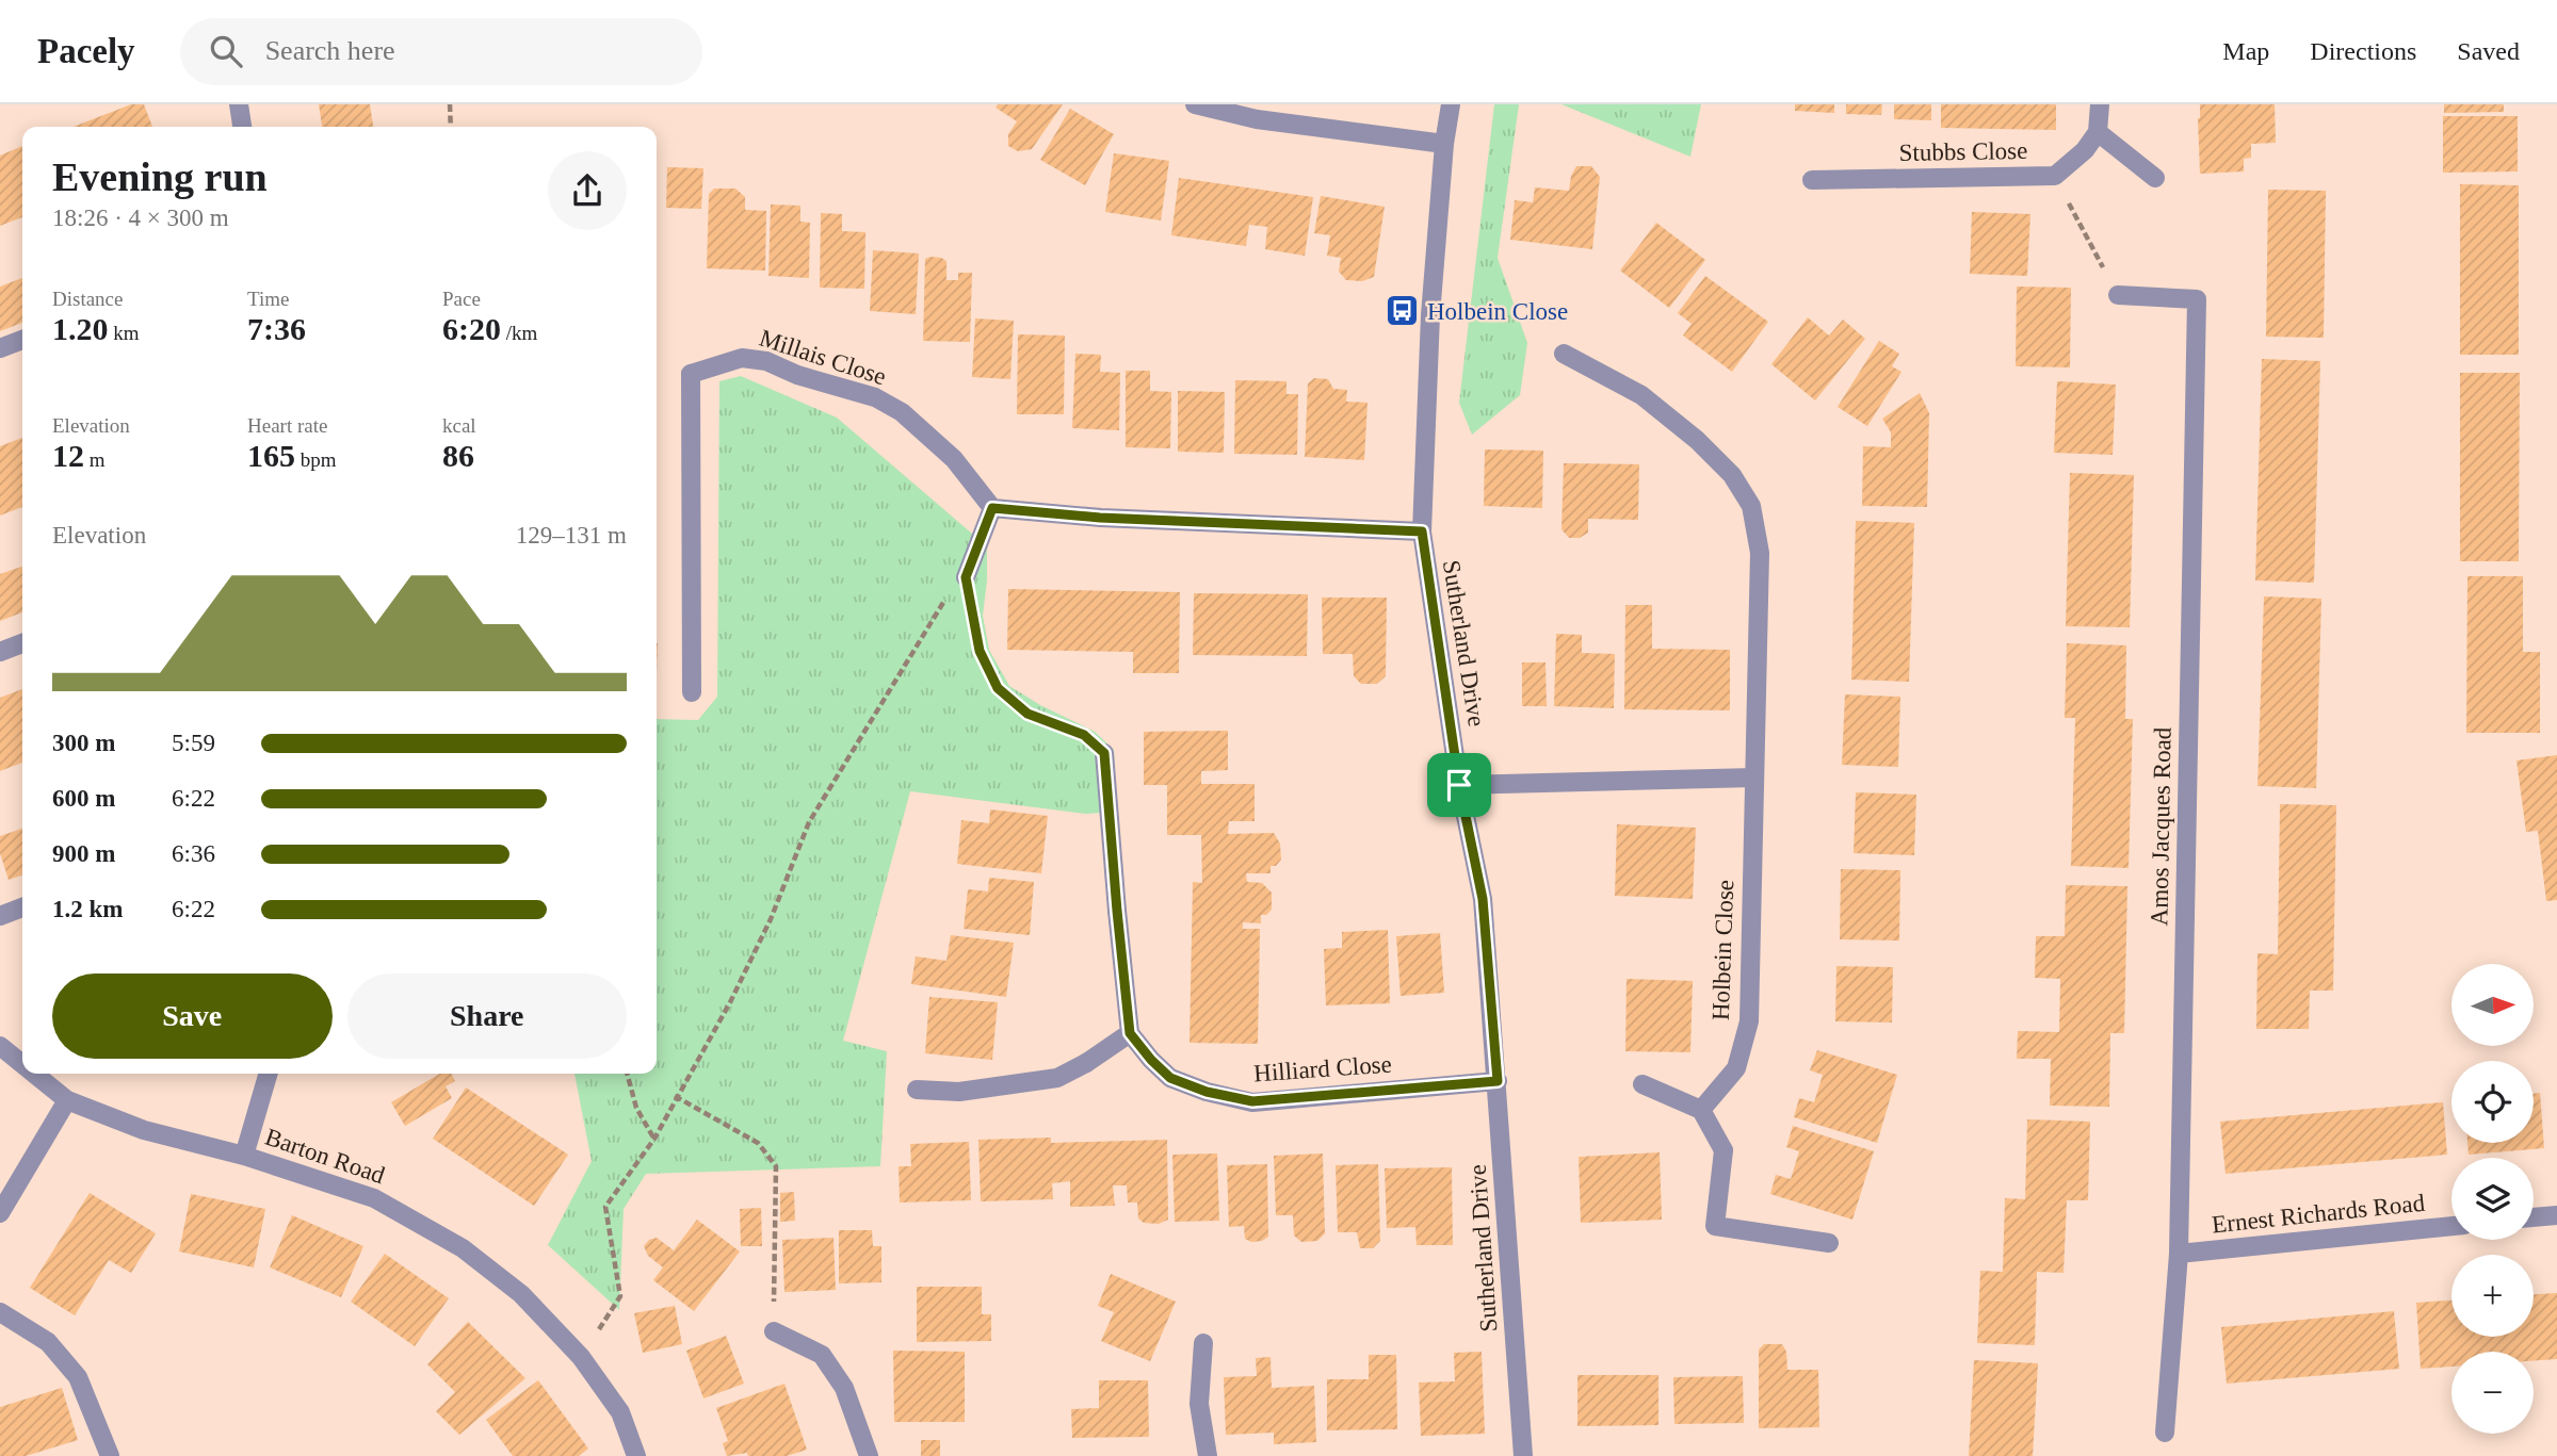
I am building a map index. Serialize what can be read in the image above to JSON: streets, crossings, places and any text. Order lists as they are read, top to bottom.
{
  "streets": {
    "street": [
      "Stubbs Close",
      "Millais Close",
      "Sutherland Drive",
      "Amos Jacques Road",
      "Holbein Close",
      "Hilliard Close",
      "Barton Road",
      "Ernest Richards Road"
    ]
  },
  "crossings": [
    ["Sutherland Drive", "Hilliard Close"],
    ["Amos Jacques Road", "Ernest Richards Road"]
  ],
  "places": {
    "bus stop": ["Holbein Close"]
  },
  "north": "right",
  "page": {
    "header": "Pacely",
    "search": "Search here",
    "nav": ["Map", "Directions", "Saved"],
    "heading": ["Evening run", "18:26 · 4 × 300 m"],
    "stats": [
      ["Distance", "1.20 km"],
      ["Time", "7:36"],
      ["Pace", "6:20 /km"],
      ["Elevation", "12 m"],
      ["Heart rate", "165 bpm"],
      ["kcal", "86"]
    ],
    "chart": ["Elevation", "129–131 m"],
    "list": [
      {
        "name": "300 m",
        "note": "5:59"
      },
      {
        "name": "600 m",
        "note": "6:22"
      },
      {
        "name": "900 m",
        "note": "6:36"
      },
      {
        "name": "1.2 km",
        "note": "6:22"
      }
    ],
    "buttons": ["Save", "Share"],
    "map_buttons": ["+", "−"]
  }
}
